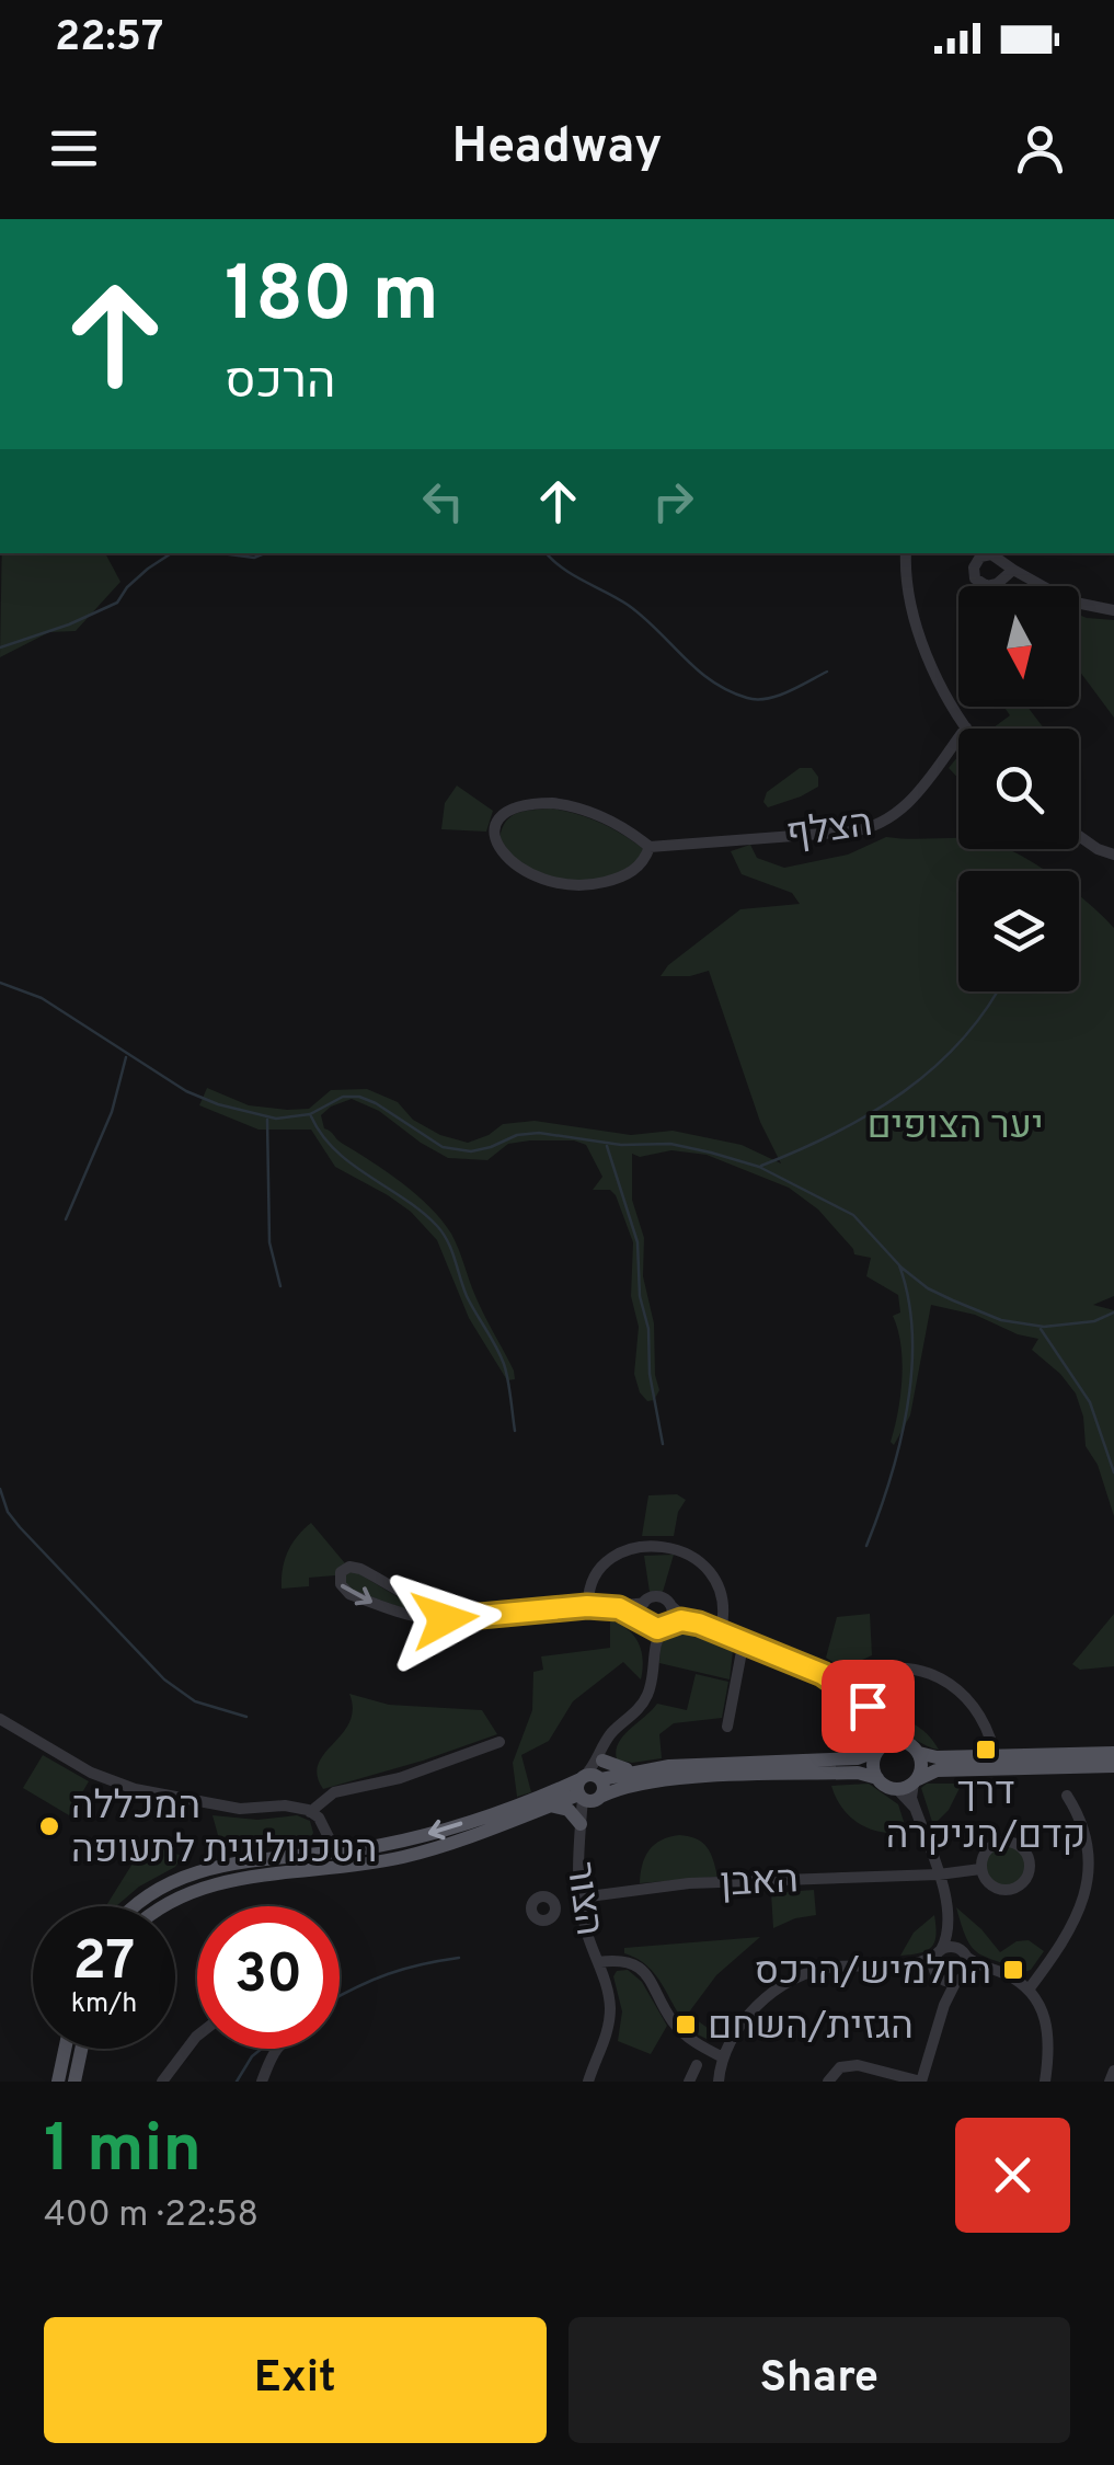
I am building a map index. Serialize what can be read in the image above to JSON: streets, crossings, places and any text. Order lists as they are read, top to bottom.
{
  "streets": {
    "street": ["הצלף", "האבן", "הצור"]
  },
  "crossings": [
    ["האבן", "הצור"]
  ],
  "parks": ["יער הצופים"],
  "places": {
    "transit": ["דרך קדם/הניקרה", "החלמיש/הרכס", "הגזית/השחם"],
    "other": ["המכללה הטכנולוגית לתעופה"]
  },
  "north": "bottom",
  "page": {
    "status": "22:57",
    "header": "Headway",
    "turn": ["180 m", "הרכס"],
    "speed": "27 km/h",
    "limit": "30",
    "heading": ["1 min", "400 m · 22:58"],
    "buttons": ["Exit", "Share"]
  }
}
